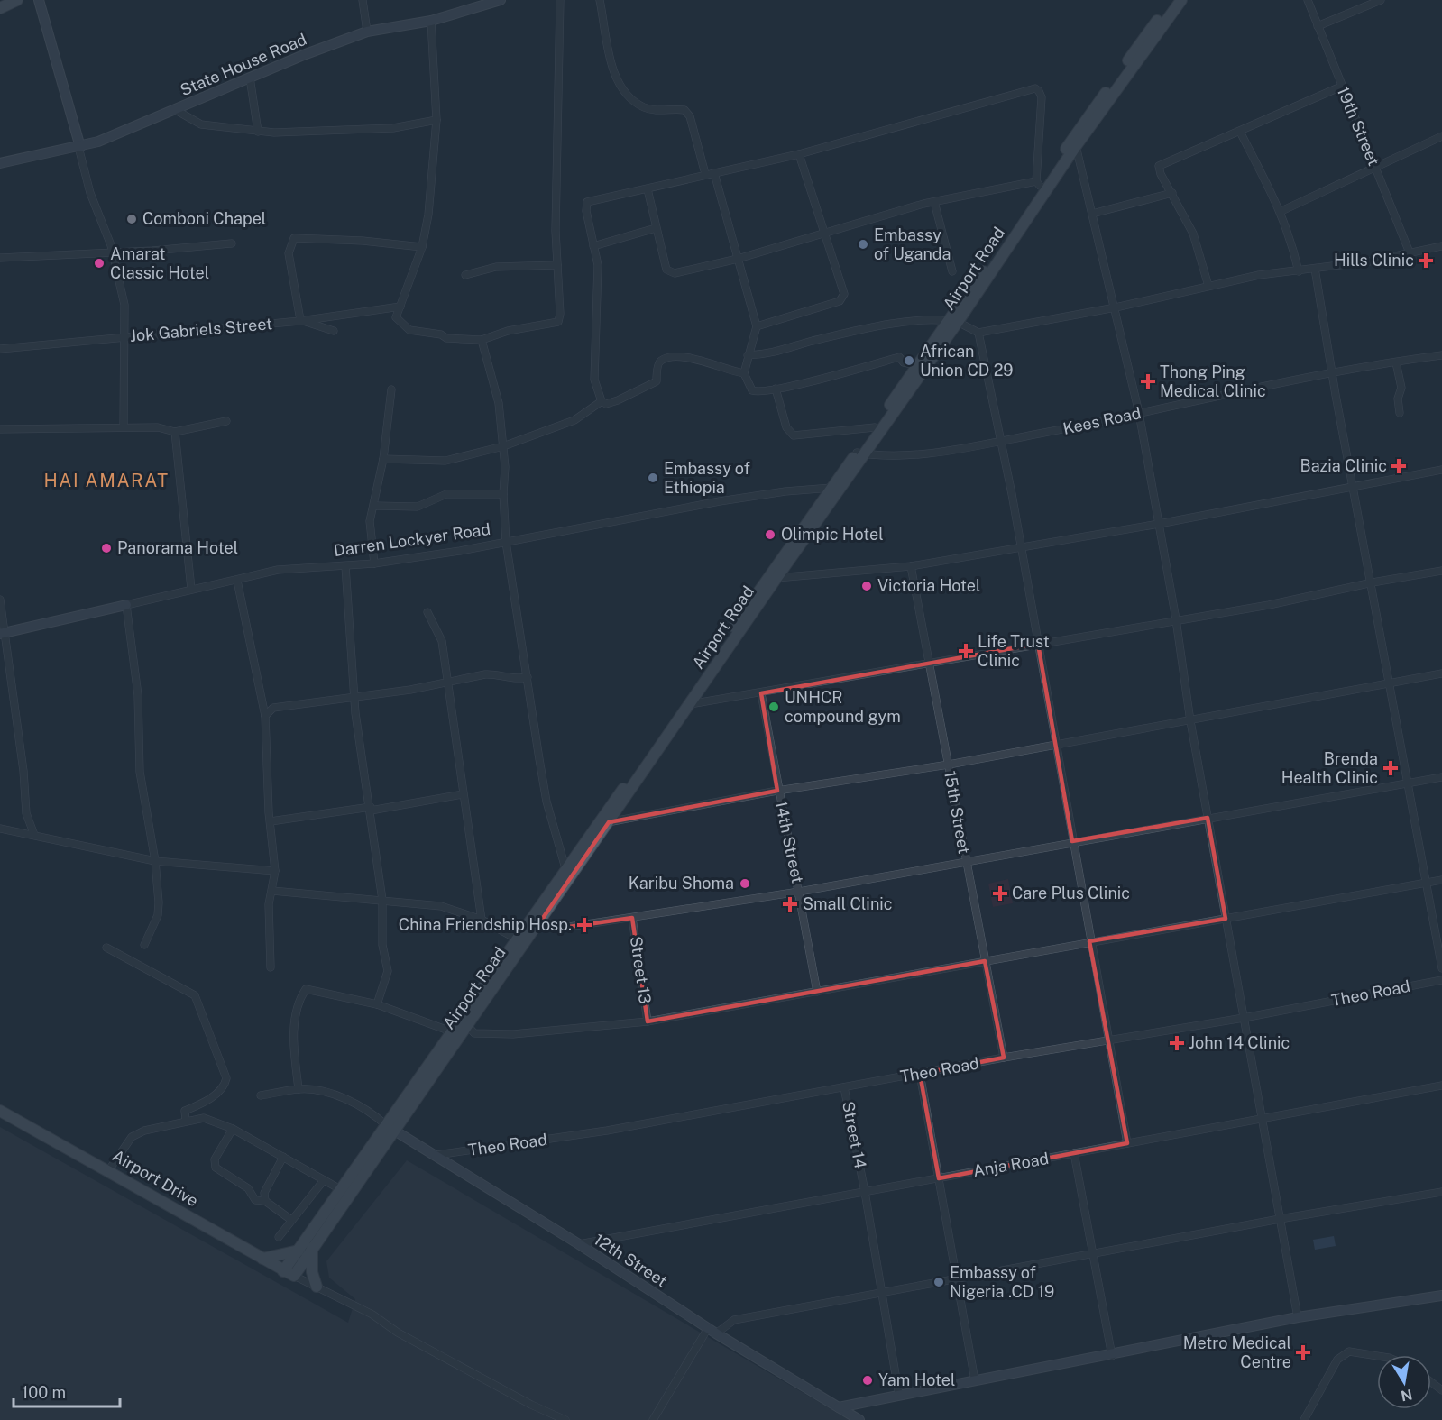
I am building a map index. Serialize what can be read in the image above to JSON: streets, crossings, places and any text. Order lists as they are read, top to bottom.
{
  "streets": {
    "main road": ["Airport Road", "Airport Drive"],
    "street": [
      "State House Road",
      "19th Street",
      "Jok Gabriels Street",
      "Kees Road",
      "Darren Lockyer Road",
      "15th Street",
      "14th Street",
      "Street 13",
      "Theo Road",
      "Street 14",
      "Anja Road",
      "12th Street"
    ]
  },
  "crossings": [
    ["Airport Road", "Kees Road"],
    ["Airport Road", "Darren Lockyer Road"],
    ["Airport Road", "Airport Drive"],
    ["Airport Road", "12th Street"],
    ["15th Street", "Theo Road"],
    ["Theo Road", "Street 14"],
    ["Theo Road", "12th Street"],
    ["Street 14", "Anja Road"],
    ["Anja Road", "12th Street"]
  ],
  "districts": ["HAI AMARAT"],
  "places": {
    "other": [
      "Comboni Chapel",
      "Embassy of Uganda",
      "Amarat Classic Hotel",
      "African Union CD 29",
      "Embassy of Ethiopia",
      "Olimpic Hotel",
      "Panorama Hotel",
      "Victoria Hotel",
      "UNHCR compound gym",
      "Karibu Shoma",
      "Embassy of Nigeria .CD 19",
      "Yam Hotel"
    ],
    "health": [
      "Hills Clinic",
      "Thong Ping Medical Clinic",
      "Bazia Clinic",
      "Life Trust Clinic",
      "Brenda Health Clinic",
      "Care Plus Clinic",
      "Small Clinic",
      "China Friendship Hosp.",
      "John 14 Clinic",
      "Metro Medical Centre"
    ]
  },
  "scale_bar": "100 m",
  "north": "bottom"
}
